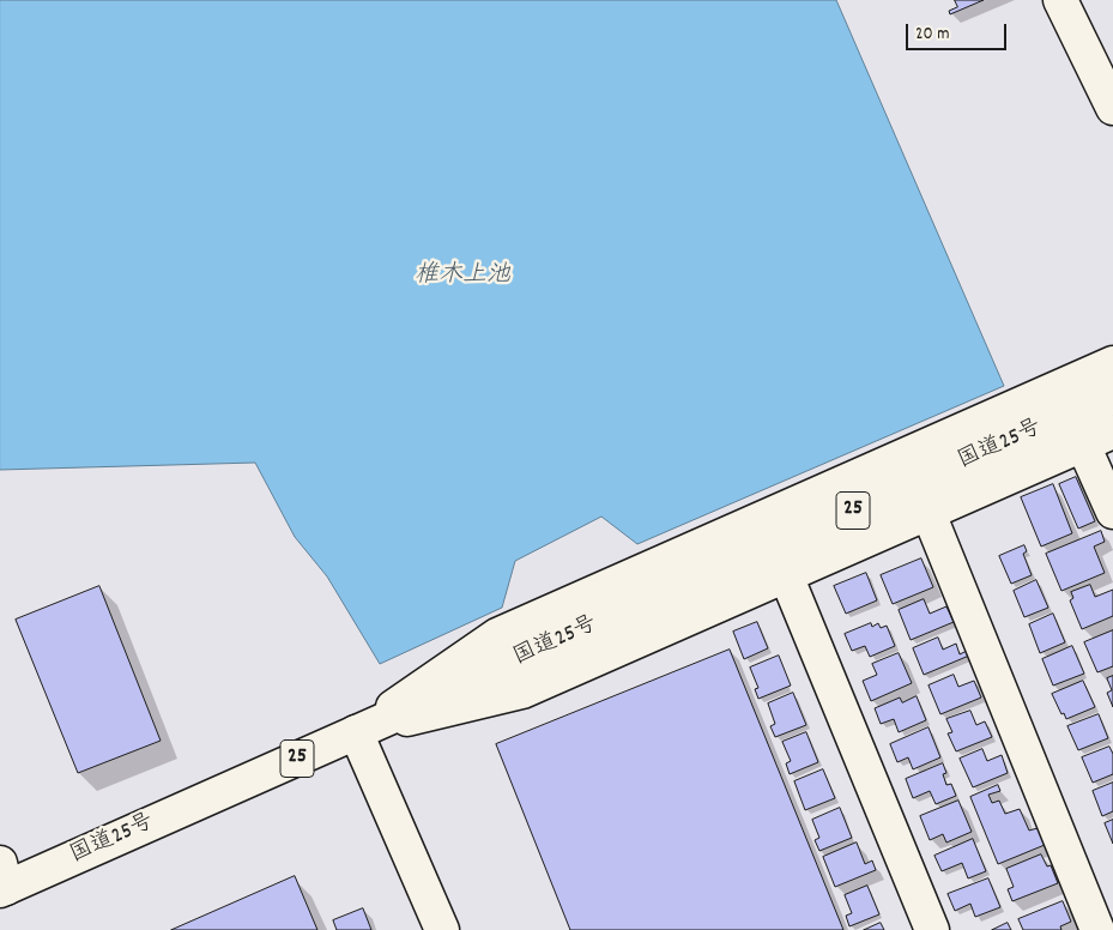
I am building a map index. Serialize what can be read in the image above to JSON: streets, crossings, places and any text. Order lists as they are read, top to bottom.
{
  "streets": {
    "main road": ["国道25号", "25"]
  },
  "water": ["椎木上池"],
  "scale_bar": "20 m"
}
